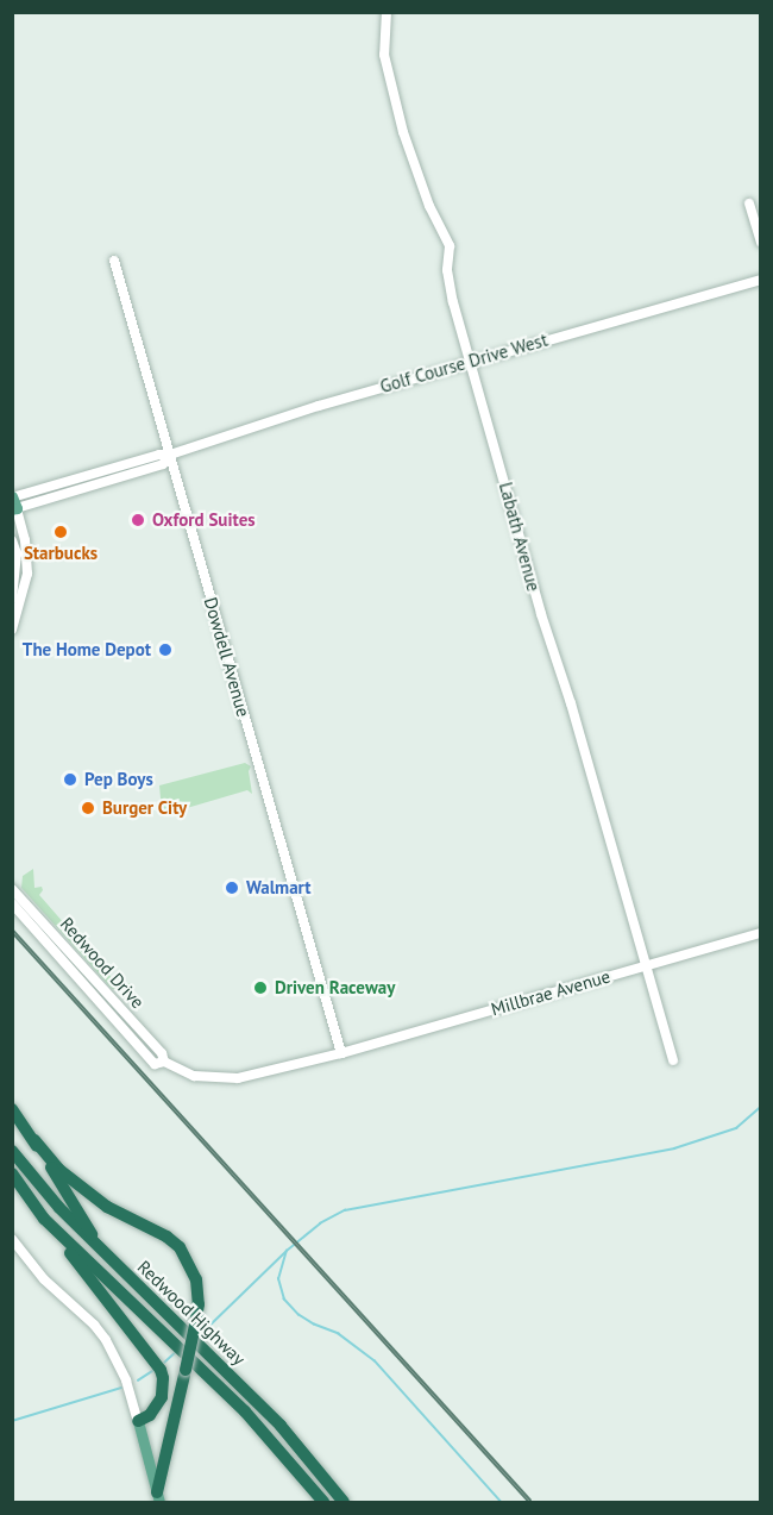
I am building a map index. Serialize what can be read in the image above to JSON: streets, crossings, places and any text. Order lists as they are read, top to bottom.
{
  "streets": {
    "highway": ["Redwood Highway"],
    "street": [
      "Golf Course Drive West",
      "Labath Avenue",
      "Dowdell Avenue",
      "Redwood Drive",
      "Millbrae Avenue"
    ]
  },
  "crossings": [
    ["Golf Course Drive West", "Labath Avenue"],
    ["Golf Course Drive West", "Dowdell Avenue"],
    ["Labath Avenue", "Millbrae Avenue"],
    ["Dowdell Avenue", "Redwood Drive"],
    ["Dowdell Avenue", "Millbrae Avenue"],
    ["Redwood Drive", "Millbrae Avenue"]
  ],
  "places": [
    "Oxford Suites",
    "Starbucks",
    "The Home Depot",
    "Pep Boys",
    "Burger City",
    "Walmart",
    "Driven Raceway"
  ]
}
